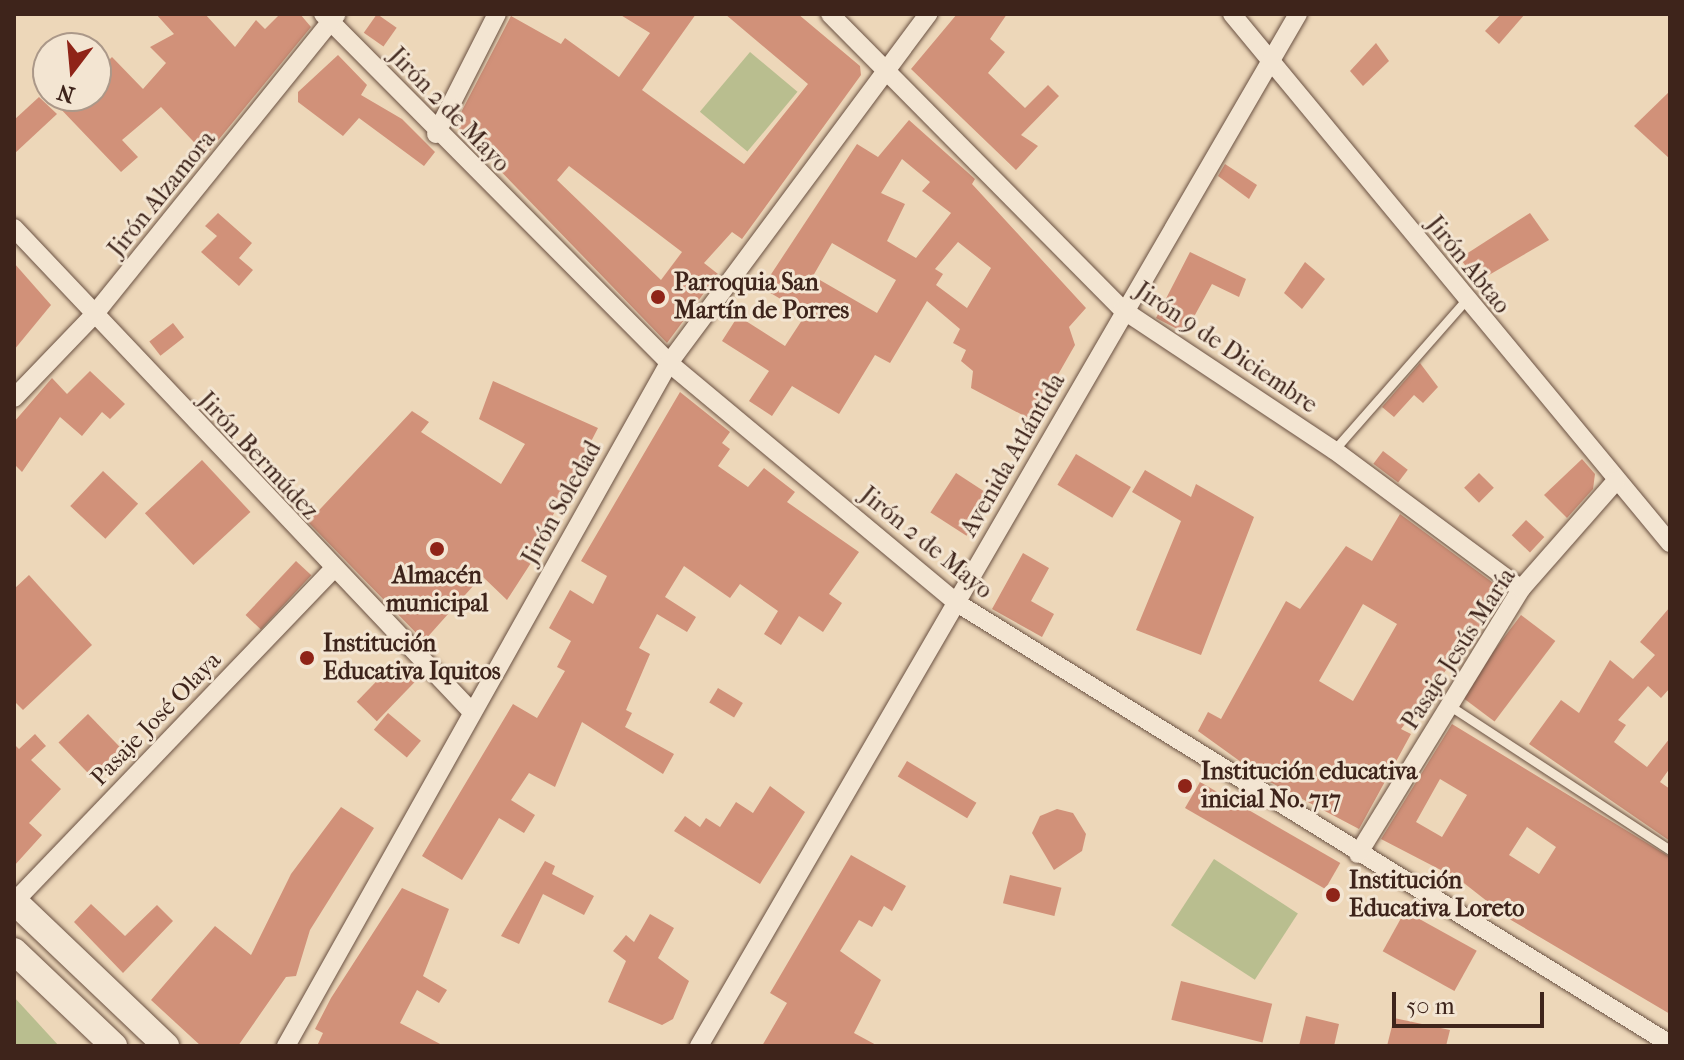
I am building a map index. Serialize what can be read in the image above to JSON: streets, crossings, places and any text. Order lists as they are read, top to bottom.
{
  "streets": {
    "street": [
      "Jirón 2 de Mayo",
      "Jirón Alzamora",
      "Jirón Abtao",
      "Jirón 9 de Diciembre",
      "Avenida Atlántida",
      "Jirón Bermúdez",
      "Jirón Soledad",
      "Pasaje Jesús María",
      "Pasaje José Olaya"
    ]
  },
  "crossings": [
    ["Jirón 2 de Mayo", "Jirón Alzamora"],
    ["Jirón 2 de Mayo", "Avenida Atlántida"],
    ["Jirón 2 de Mayo", "Jirón Soledad"],
    ["Jirón 2 de Mayo", "Pasaje Jesús María"],
    ["Jirón Alzamora", "Jirón Bermúdez"],
    ["Jirón Abtao", "Avenida Atlántida"],
    ["Jirón Abtao", "Pasaje Jesús María"],
    ["Jirón 9 de Diciembre", "Avenida Atlántida"],
    ["Jirón 9 de Diciembre", "Jirón Soledad"],
    ["Jirón 9 de Diciembre", "Pasaje Jesús María"],
    ["Jirón Bermúdez", "Jirón Soledad"],
    ["Jirón Bermúdez", "Pasaje José Olaya"]
  ],
  "places": [
    "Parroquia San Martín de Porres",
    "Almacén municipal",
    "Institución Educativa Iquitos",
    "Institución educativa inicial No. 717",
    "Institución Educativa Loreto"
  ],
  "scale_bar": "50 m",
  "north": "bottom"
}
